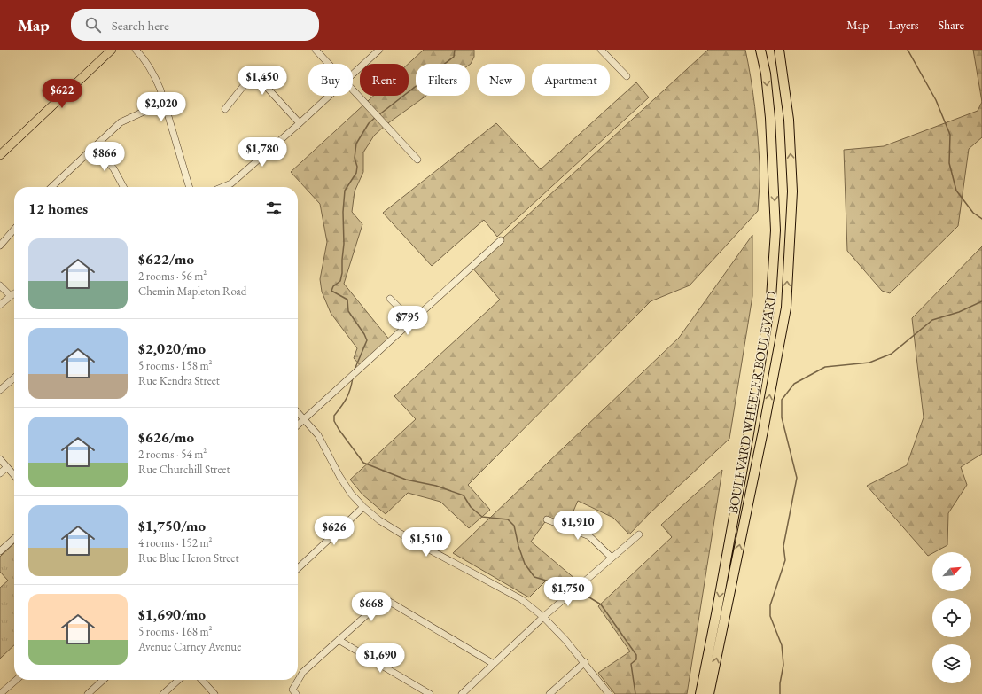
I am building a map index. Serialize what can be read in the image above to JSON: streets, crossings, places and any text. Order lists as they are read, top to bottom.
{
  "streets": {
    "highway": ["BOULEVARD WHEELER BOULEVARD"]
  },
  "north": "top right",
  "page": {
    "header": "Map",
    "search": "Search here",
    "nav": ["Map", "Layers", "Share"],
    "chip": [
      "Buy",
      "Rent",
      "Filters",
      "New",
      "Apartment"
    ],
    "price": [
      "$1,450",
      "$622",
      "$2,020",
      "$1,780",
      "$866",
      "$795",
      "$1,910",
      "$626",
      "$1,510",
      "$1,750",
      "$668",
      "$1,690"
    ],
    "heading": "12 homes",
    "list": [
      {
        "name": "$622/mo",
        "note": "2 rooms · 56 m² · Chemin Mapleton Road"
      },
      {
        "name": "$2,020/mo",
        "note": "5 rooms · 158 m² · Rue Kendra Street"
      },
      {
        "name": "$626/mo",
        "note": "2 rooms · 54 m² · Rue Churchill Street"
      },
      {
        "name": "$1,750/mo",
        "note": "4 rooms · 152 m² · Rue Blue Heron Street"
      },
      {
        "name": "$1,690/mo",
        "note": "5 rooms · 168 m² · Avenue Carney Avenue"
      }
    ]
  }
}
